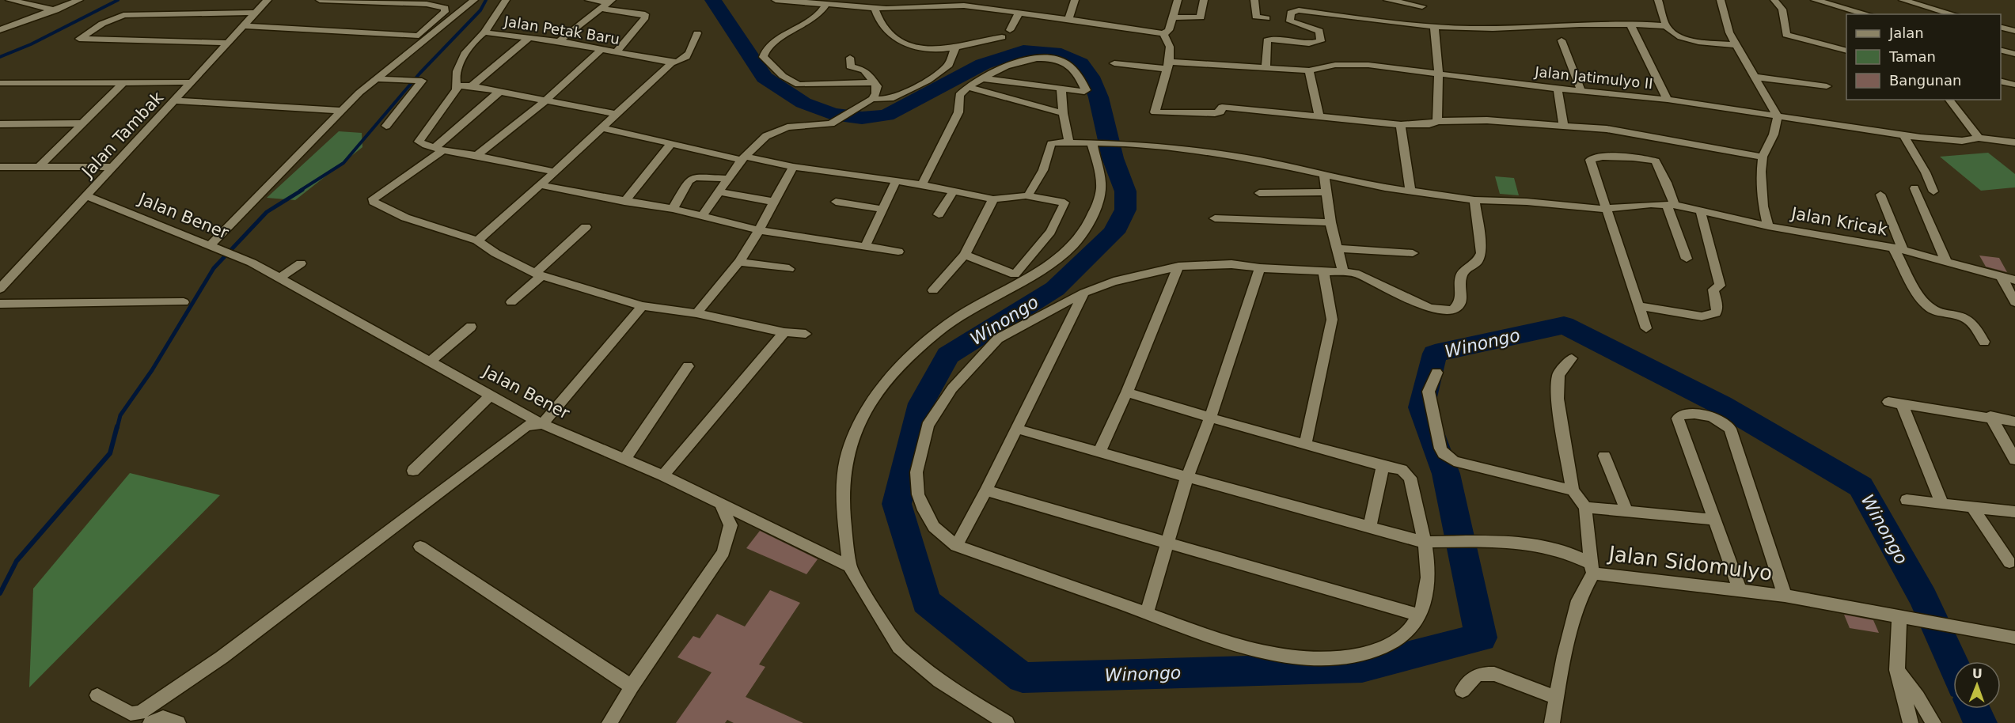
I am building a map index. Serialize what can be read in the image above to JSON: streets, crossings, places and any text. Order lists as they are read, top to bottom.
{
  "streets": {
    "street": [
      "Jalan Petak Baru",
      "Jalan Jatimulyo II",
      "Jalan Tambak",
      "Jalan Bener",
      "Jalan Kricak",
      "Jalan Sidomulyo"
    ]
  },
  "crossings": [
    ["Jalan Jatimulyo II", "Jalan Kricak"],
    ["Jalan Tambak", "Jalan Bener"]
  ],
  "water": ["Winongo"],
  "legend": ["Jalan", "Taman", "Bangunan"],
  "north": "top"
}
